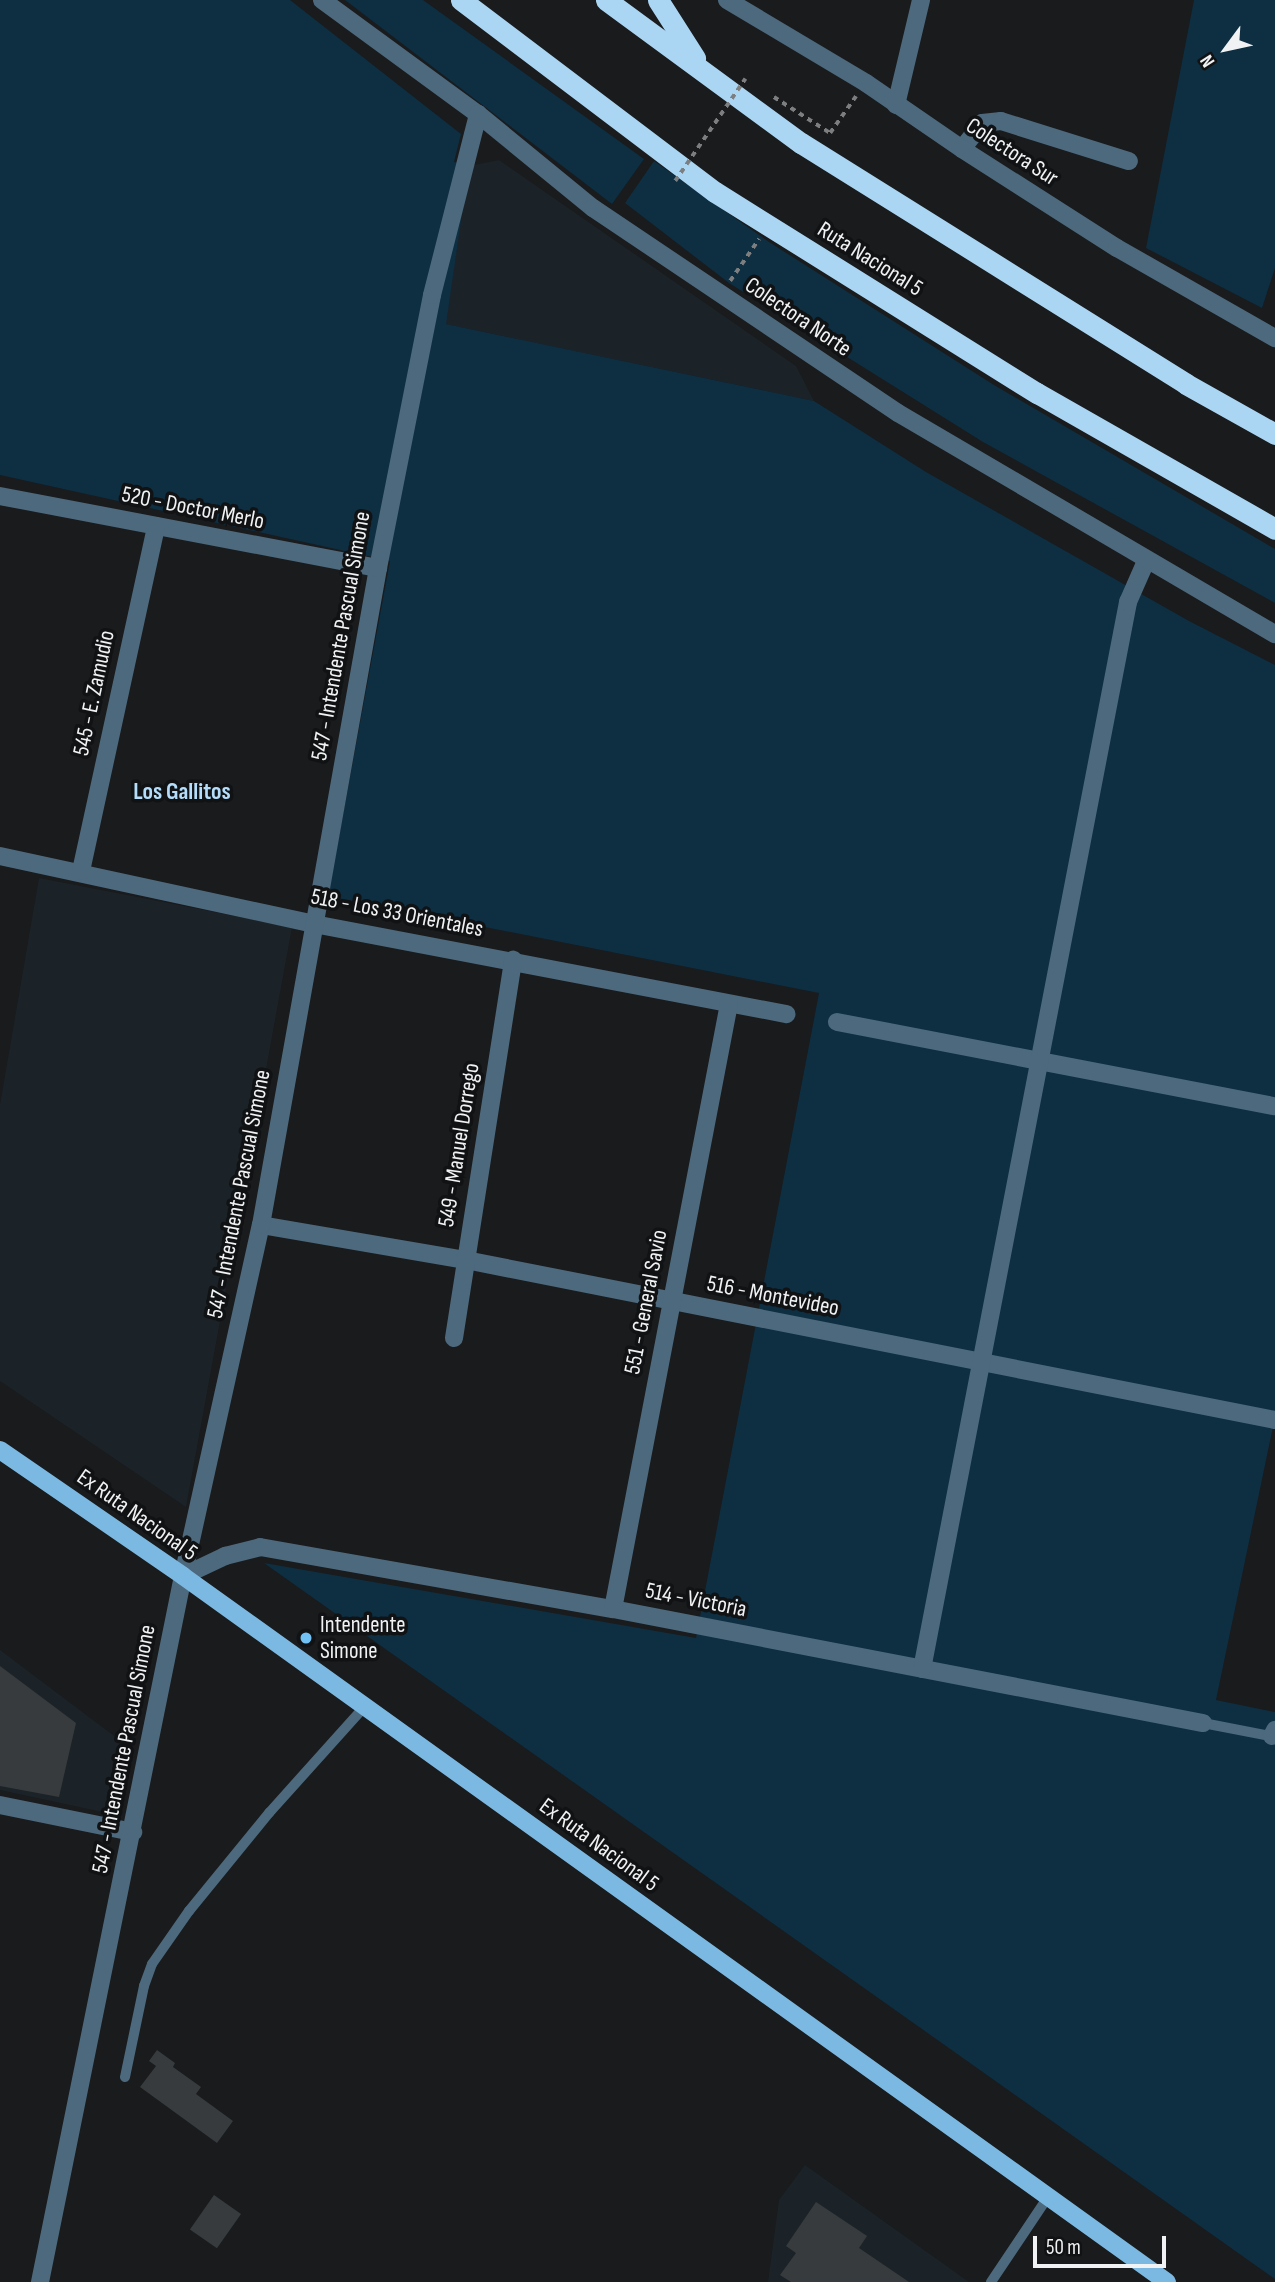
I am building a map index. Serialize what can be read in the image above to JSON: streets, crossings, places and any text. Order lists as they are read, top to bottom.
{
  "streets": {
    "highway": ["Ruta Nacional 5"],
    "main road": ["Ex Ruta Nacional 5"],
    "street": [
      "Colectora Sur",
      "Colectora Norte",
      "520 - Doctor Merlo",
      "547 - Intendente Pascual Simone",
      "545 - E. Zamudio",
      "518 - Los 33 Orientales",
      "549 - Manuel Dorrego",
      "516 - Montevideo",
      "551 - General Savio",
      "514 - Victoria"
    ]
  },
  "crossings": [
    ["Colectora Norte", "547 - Intendente Pascual Simone"],
    ["520 - Doctor Merlo", "547 - Intendente Pascual Simone"],
    ["520 - Doctor Merlo", "545 - E. Zamudio"],
    ["547 - Intendente Pascual Simone", "518 - Los 33 Orientales"],
    ["547 - Intendente Pascual Simone", "516 - Montevideo"],
    ["547 - Intendente Pascual Simone", "Ex Ruta Nacional 5"],
    ["547 - Intendente Pascual Simone", "514 - Victoria"],
    ["545 - E. Zamudio", "518 - Los 33 Orientales"],
    ["518 - Los 33 Orientales", "549 - Manuel Dorrego"],
    ["518 - Los 33 Orientales", "551 - General Savio"],
    ["549 - Manuel Dorrego", "516 - Montevideo"],
    ["516 - Montevideo", "551 - General Savio"],
    ["551 - General Savio", "514 - Victoria"],
    ["Ex Ruta Nacional 5", "514 - Victoria"]
  ],
  "districts": ["Los Gallitos"],
  "places": ["Intendente Simone"],
  "scale_bar": "50 m",
  "north": "bottom left"
}
